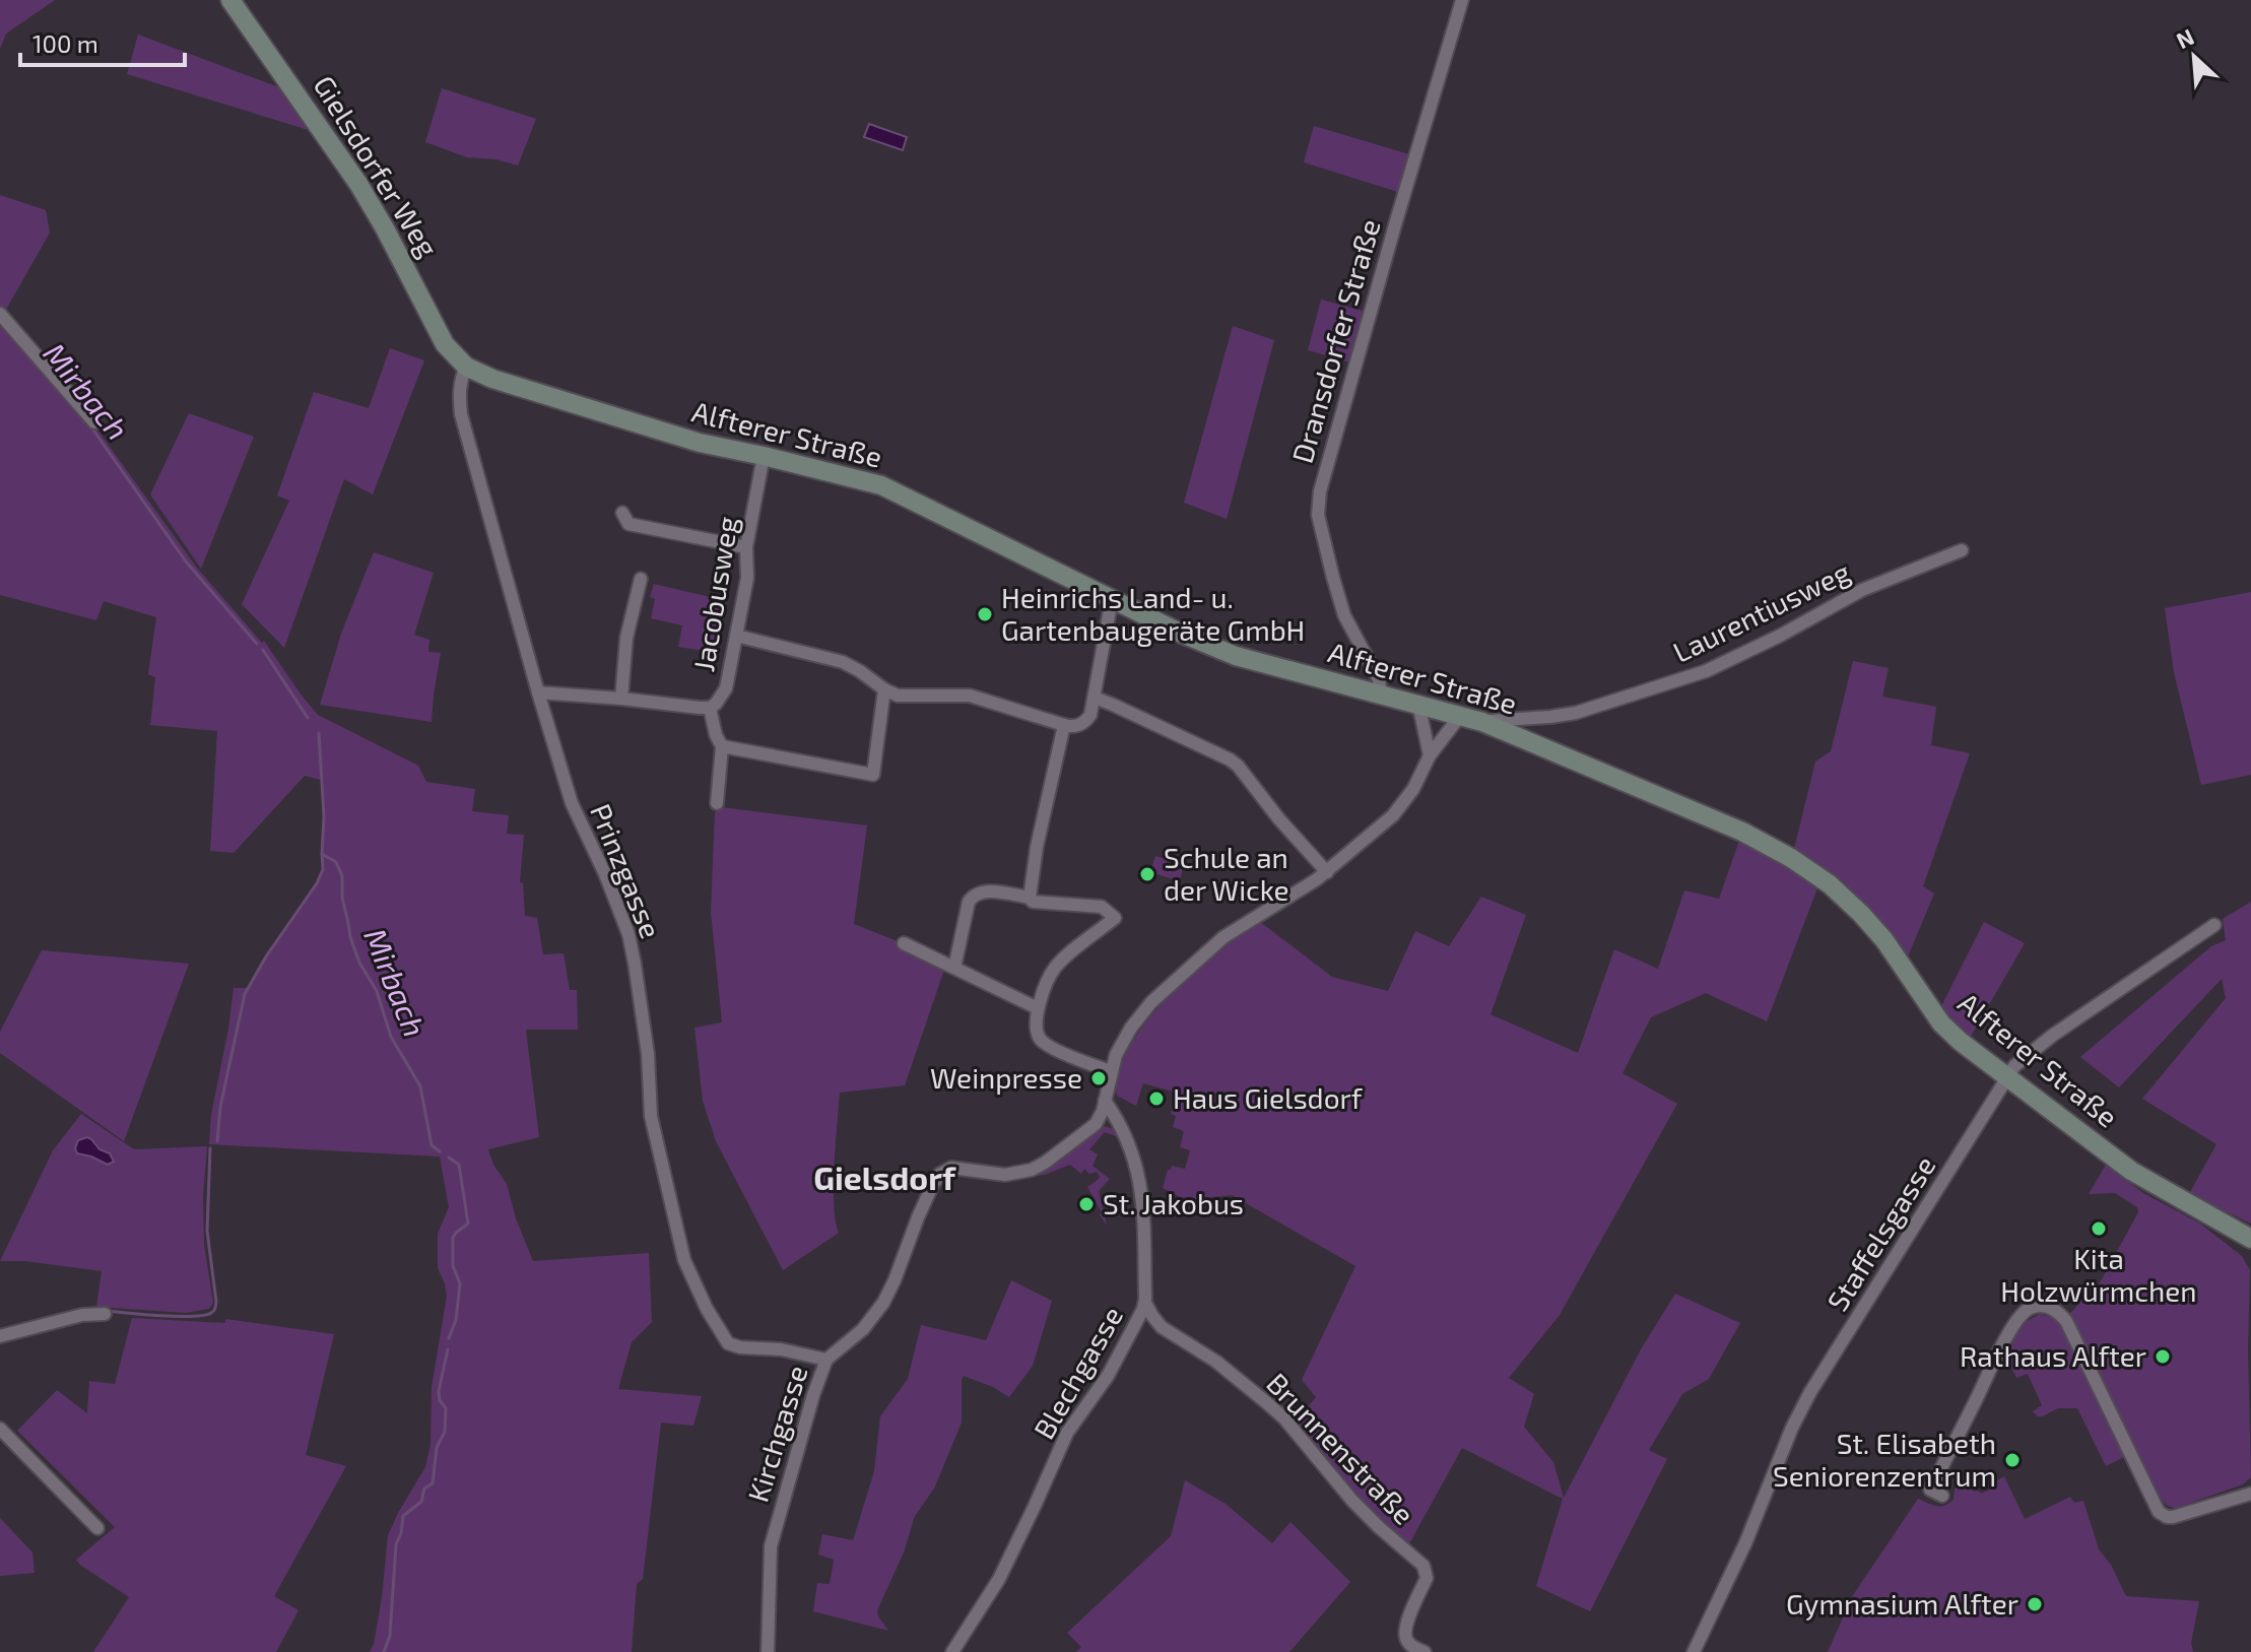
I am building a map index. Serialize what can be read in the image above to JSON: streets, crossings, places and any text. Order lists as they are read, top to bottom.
{
  "streets": {
    "street": [
      "Gielsdorfer Weg",
      "Dransdorfer Straße",
      "Alfterer Straße",
      "Jacobusweg",
      "Laurentiusweg",
      "Prinzgasse",
      "Staffelsgasse",
      "Blechgasse",
      "Kirchgasse",
      "Brunnenstraße"
    ]
  },
  "crossings": [
    ["Gielsdorfer Weg", "Alfterer Straße"],
    ["Gielsdorfer Weg", "Prinzgasse"],
    ["Dransdorfer Straße", "Alfterer Straße"],
    ["Alfterer Straße", "Jacobusweg"],
    ["Alfterer Straße", "Laurentiusweg"],
    ["Alfterer Straße", "Prinzgasse"],
    ["Alfterer Straße", "Staffelsgasse"],
    ["Alfterer Straße", "Kirchgasse"],
    ["Jacobusweg", "Prinzgasse"],
    ["Prinzgasse", "Kirchgasse"],
    ["Blechgasse", "Kirchgasse"],
    ["Blechgasse", "Brunnenstraße"]
  ],
  "districts": ["Gielsdorf"],
  "water": ["Mirbach"],
  "places": [
    "Heinrichs Land- u. Gartenbaugeräte GmbH",
    "Schule an der Wicke",
    "Weinpresse",
    "Haus Gielsdorf",
    "St. Jakobus",
    "Kita Holzwürmchen",
    "Rathaus Alfter",
    "St. Elisabeth Seniorenzentrum",
    "Gymnasium Alfter"
  ],
  "scale_bar": "100 m",
  "north": "top left"
}
